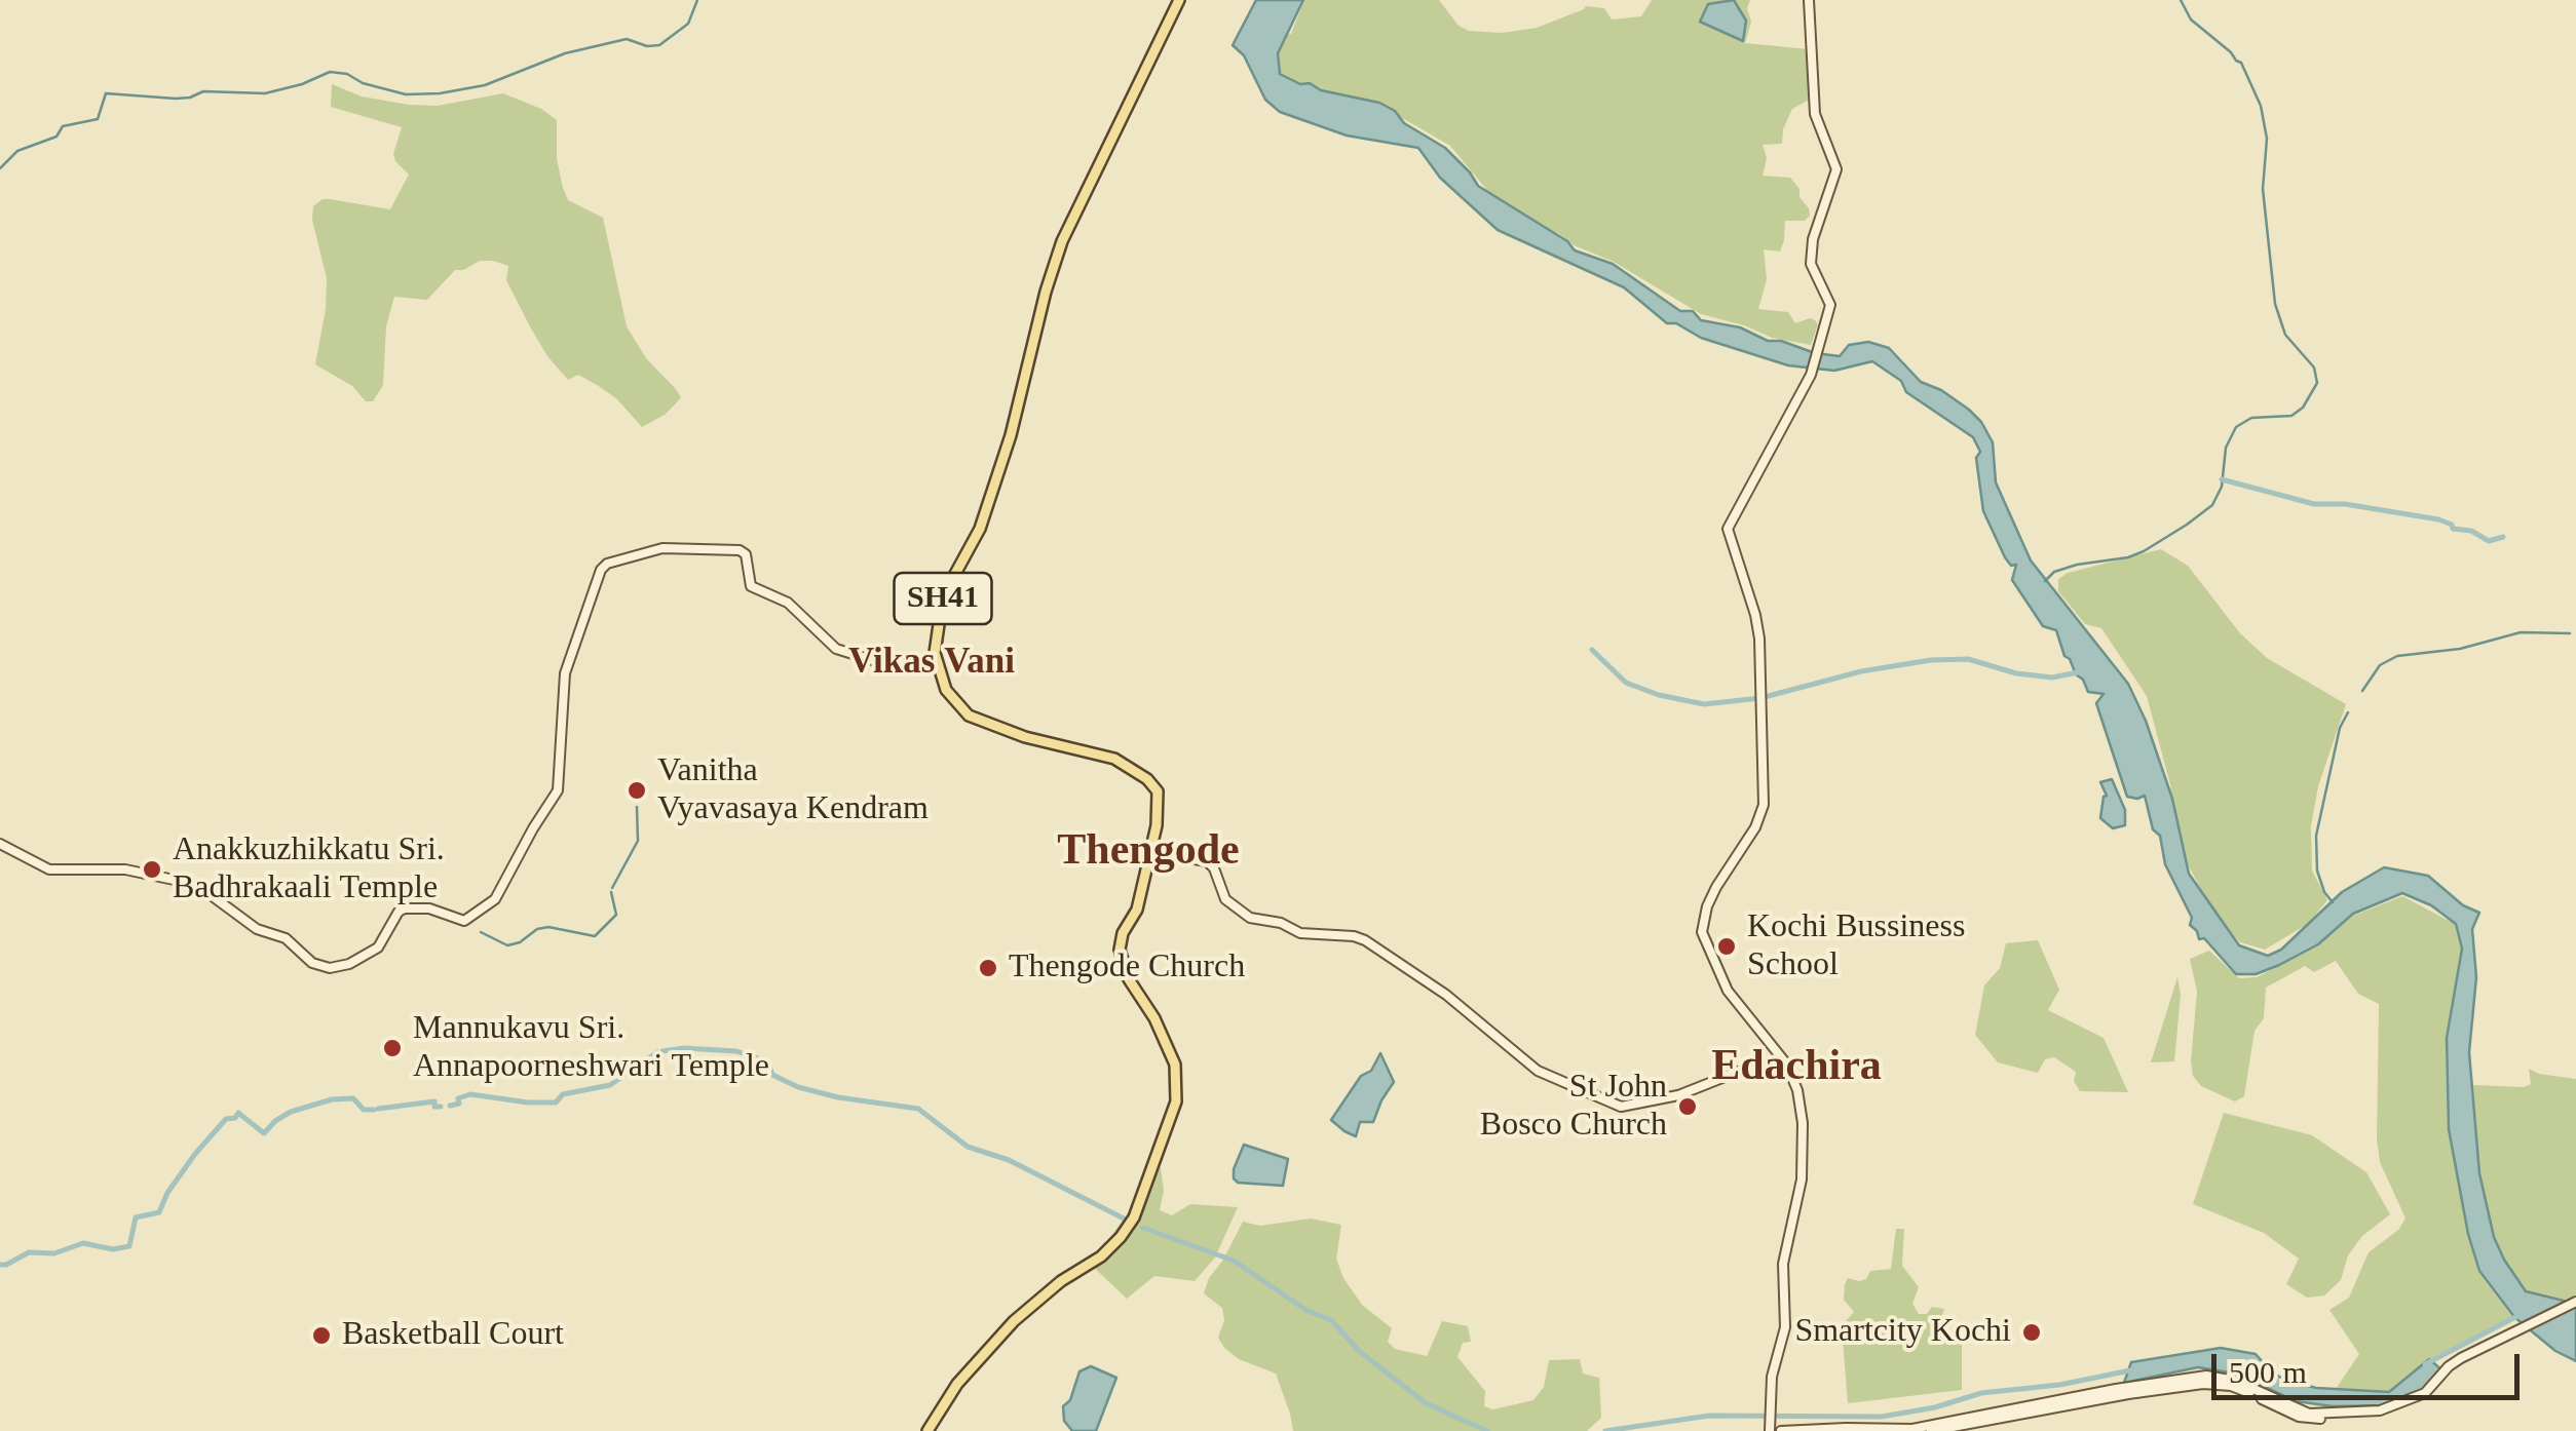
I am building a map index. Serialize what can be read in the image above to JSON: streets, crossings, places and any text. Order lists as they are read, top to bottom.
{
  "streets": {
    "main road": ["SH41"]
  },
  "districts": ["Vikas Vani", "Thengode", "Edachira"],
  "places": [
    "Vanitha Vyavasaya Kendram",
    "Anakkuzhikkatu Sri. Badhrakaali Temple",
    "Kochi Bussiness School",
    "Thengode Church",
    "Mannukavu Sri. Annapoorneshwari Temple",
    "St John Bosco Church",
    "Smartcity Kochi",
    "Basketball Court"
  ],
  "scale_bar": "500 m"
}
